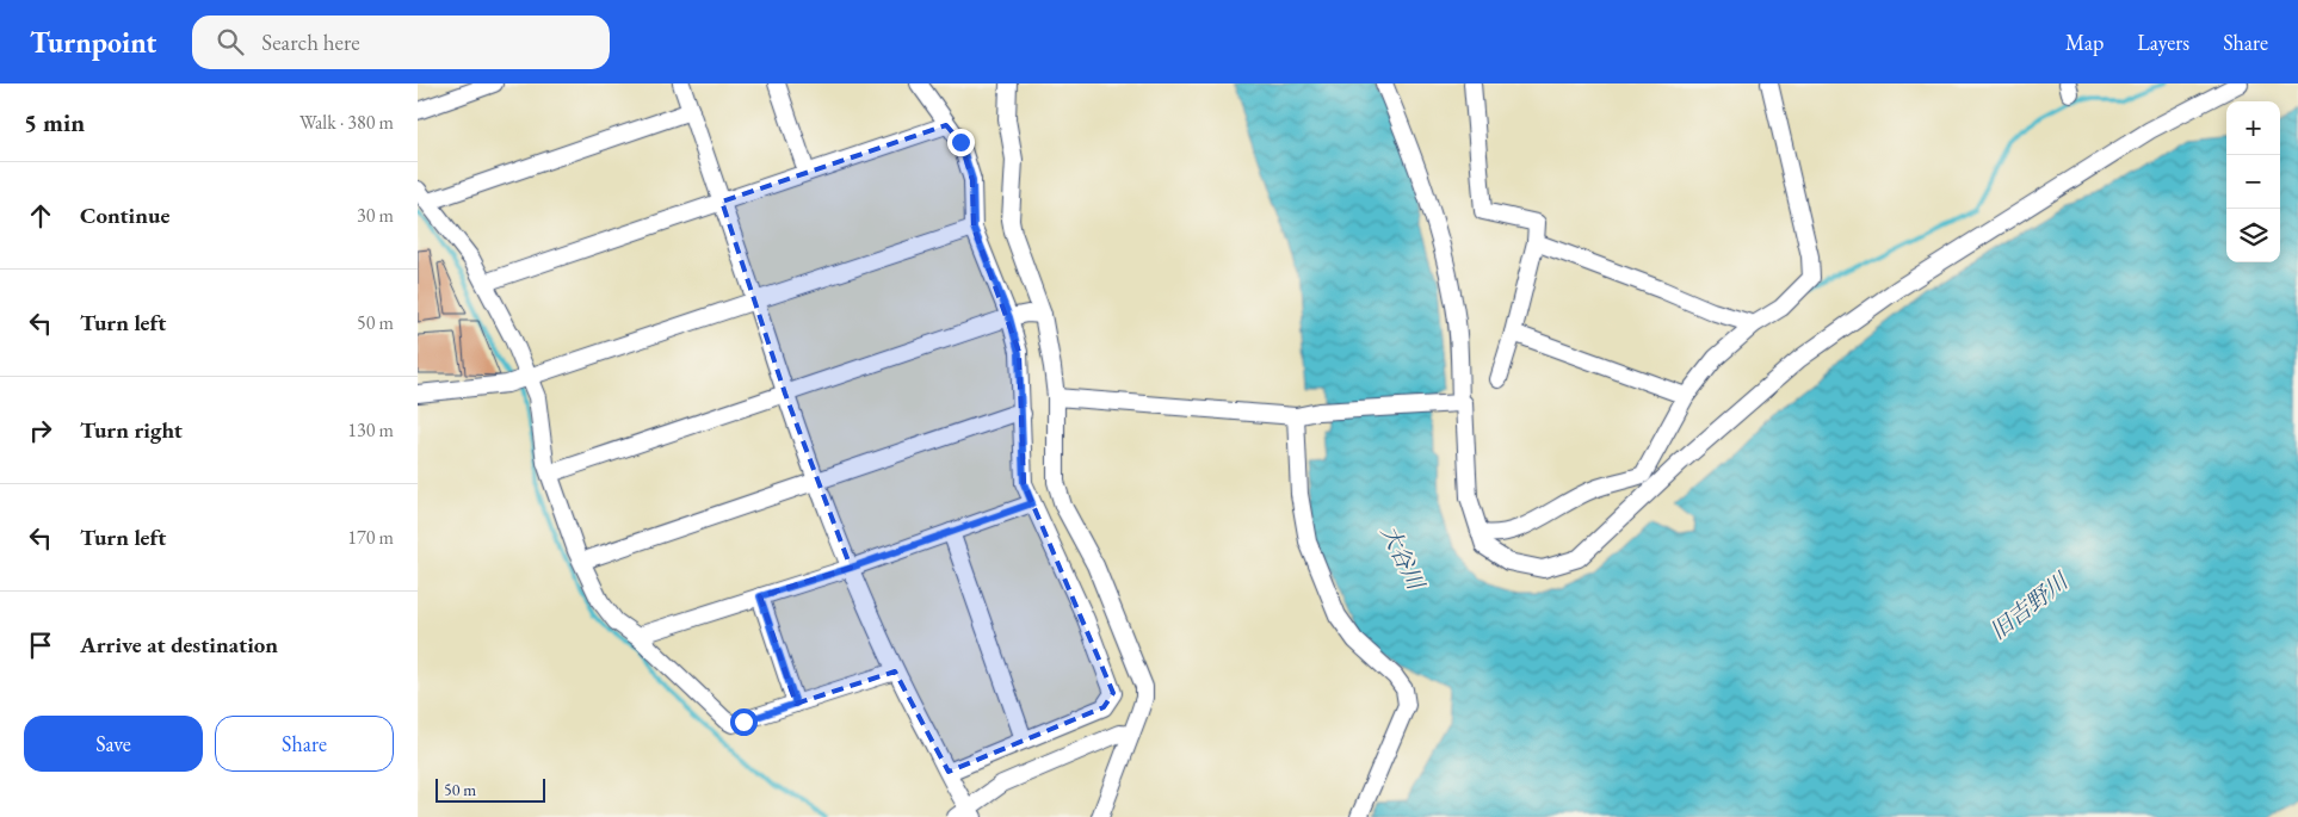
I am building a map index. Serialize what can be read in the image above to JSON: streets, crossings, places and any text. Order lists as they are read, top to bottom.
{
  "water": ["大谷川", "旧吉野川"],
  "scale_bar": "50 m",
  "page": {
    "header": "Turnpoint",
    "search": "Search here",
    "nav": ["Map", "Layers", "Share"],
    "heading": ["5 min", "Walk · 380 m"],
    "map_buttons": ["+", "−"],
    "list": [
      ["Continue", "30 m"],
      ["Turn left", "50 m"],
      ["Turn right", "130 m"],
      ["Turn left", "170 m"],
      "Arrive at destination"
    ],
    "buttons": ["Save", "Share"],
    "scale": "50 m"
  }
}
